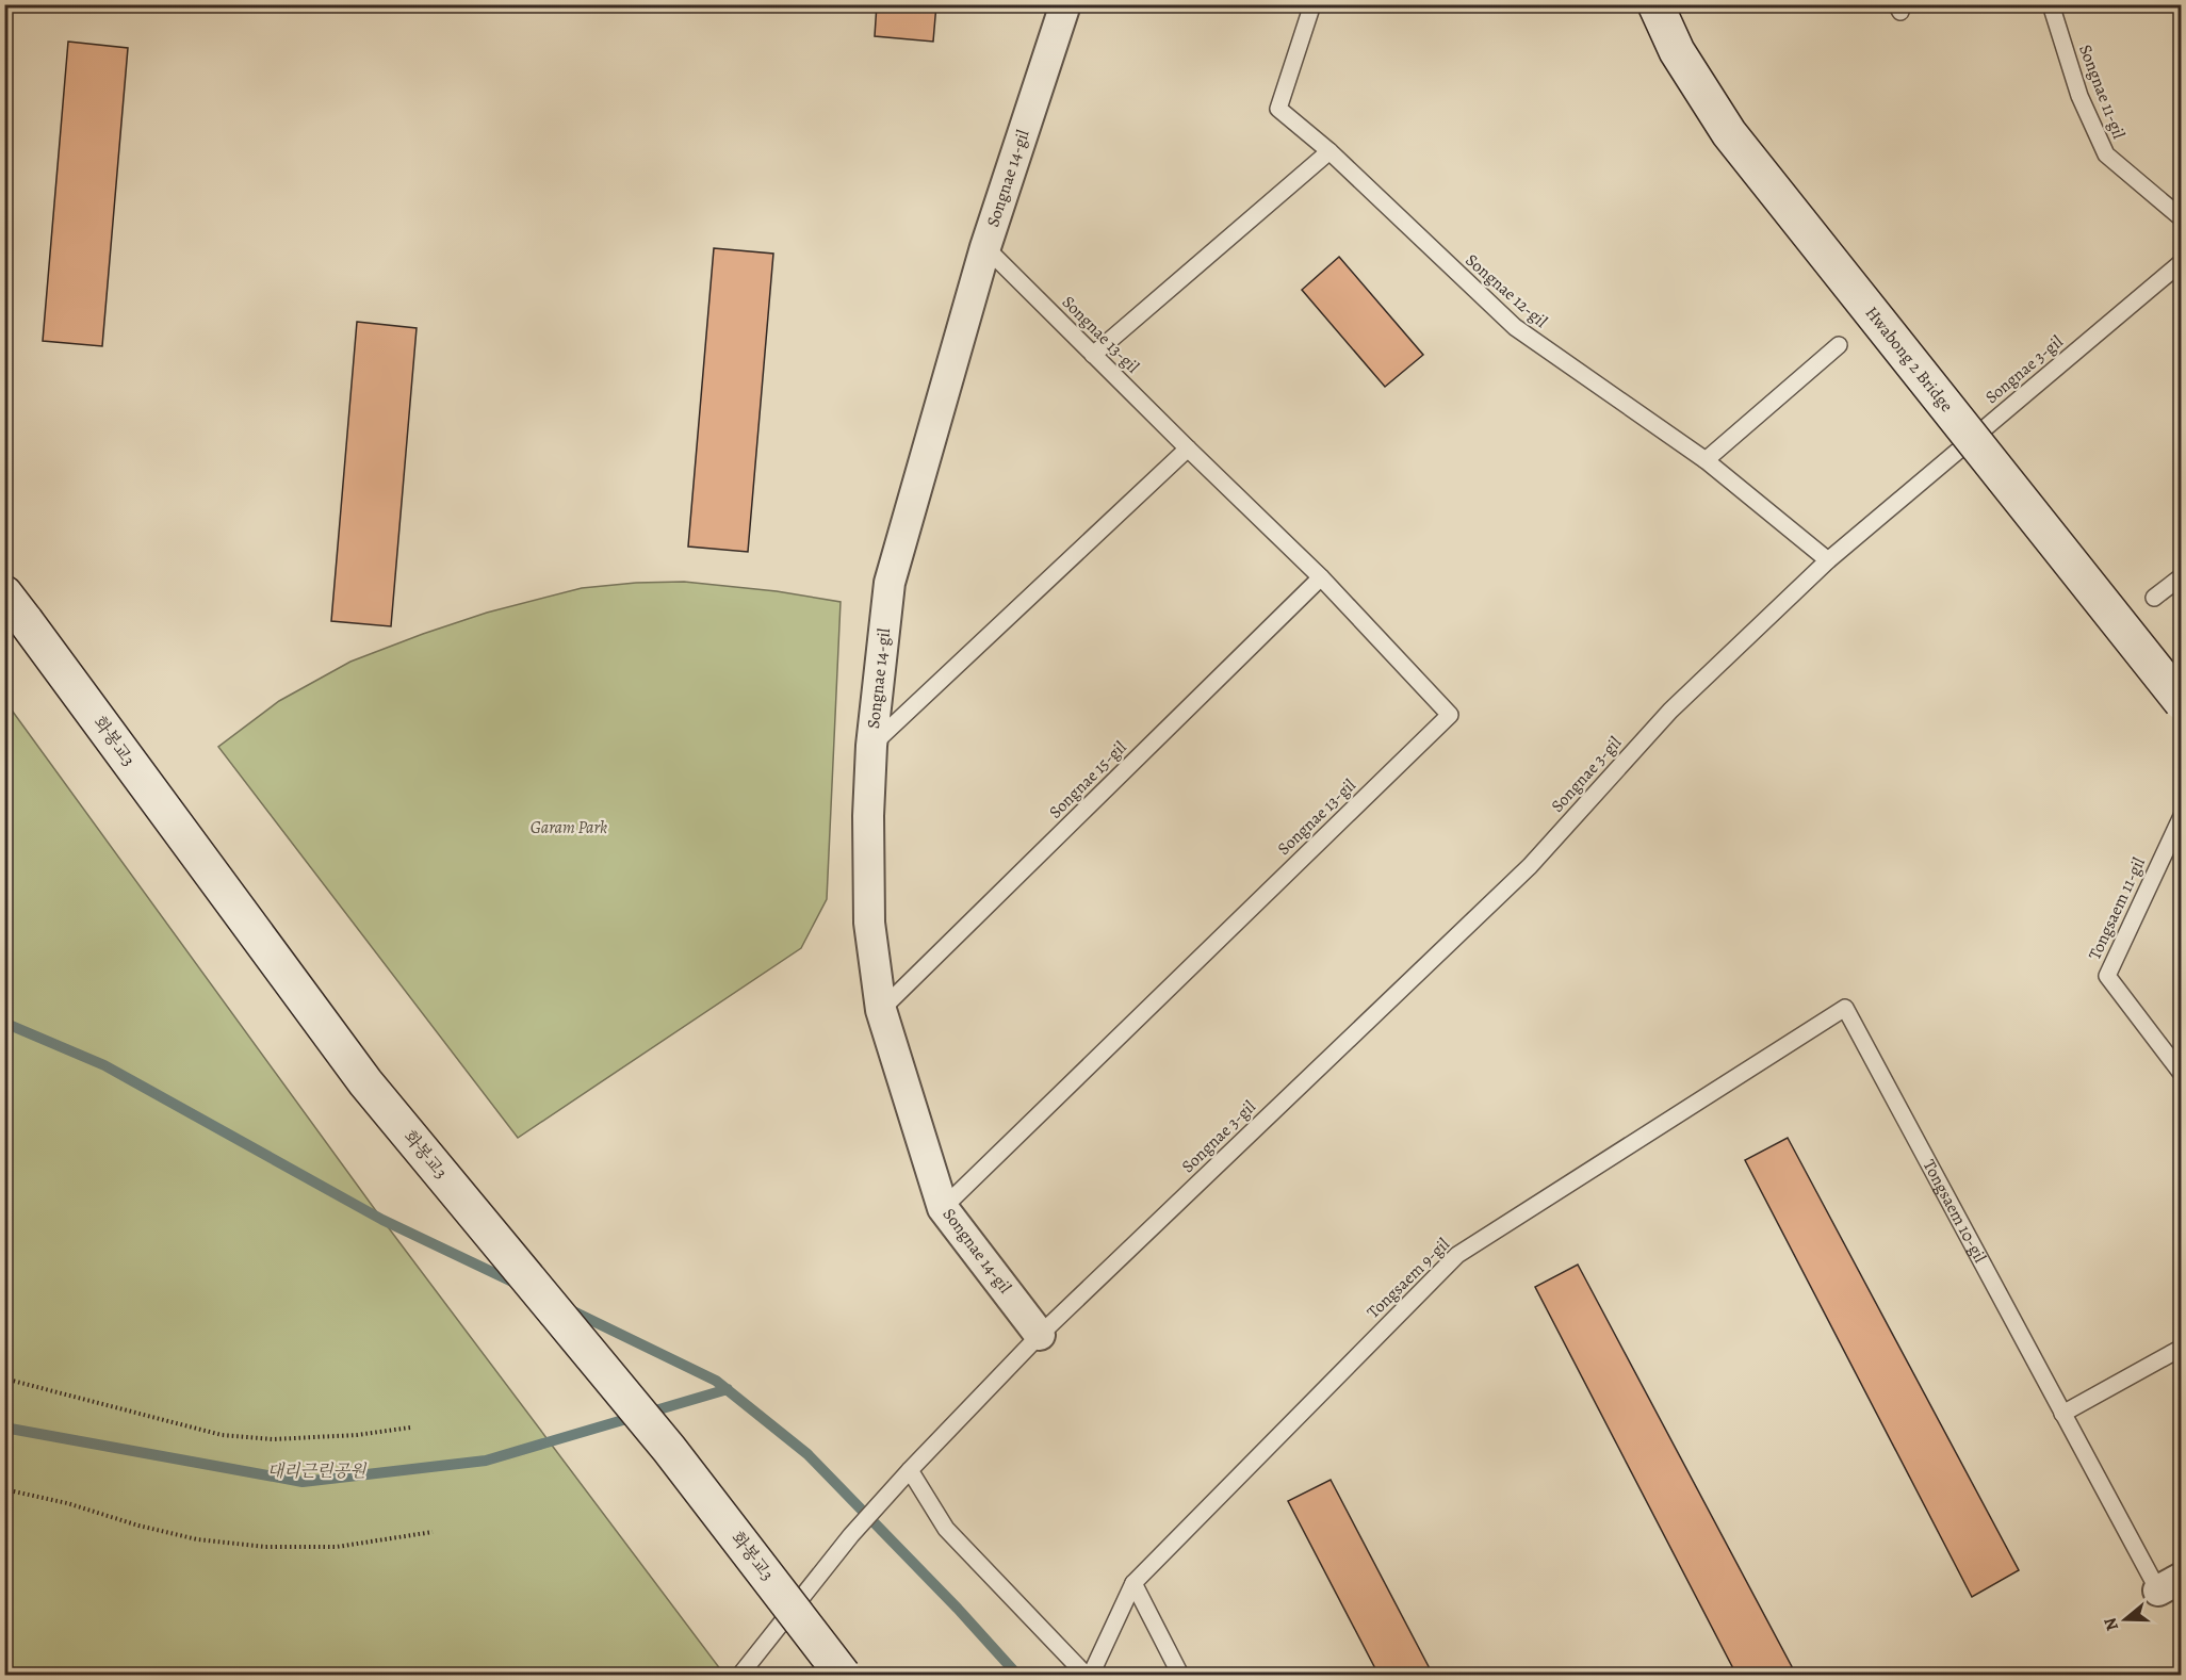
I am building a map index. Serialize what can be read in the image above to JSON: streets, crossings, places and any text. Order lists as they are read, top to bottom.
{
  "streets": {
    "main road": ["Hwabong 2 Bridge", "화봉교3"],
    "street": ["Songnae 14-gil"],
    "lane": [
      "Songnae 11-gil",
      "Songnae 12-gil",
      "Songnae 13-gil",
      "Songnae 3-gil",
      "Songnae 15-gil",
      "Tongsaem 11-gil",
      "Tongsaem 10-gil",
      "Tongsaem 9-gil"
    ]
  },
  "crossings": [
    ["Songnae 14-gil", "Songnae 13-gil"],
    ["Songnae 14-gil", "Songnae 3-gil"],
    ["Songnae 14-gil", "Songnae 15-gil"],
    ["Songnae 12-gil", "Songnae 3-gil"],
    ["Songnae 13-gil", "Songnae 15-gil"],
    ["Tongsaem 10-gil", "Tongsaem 9-gil"]
  ],
  "parks": ["Garam Park", "대리근린공원"],
  "north": "left"
}
